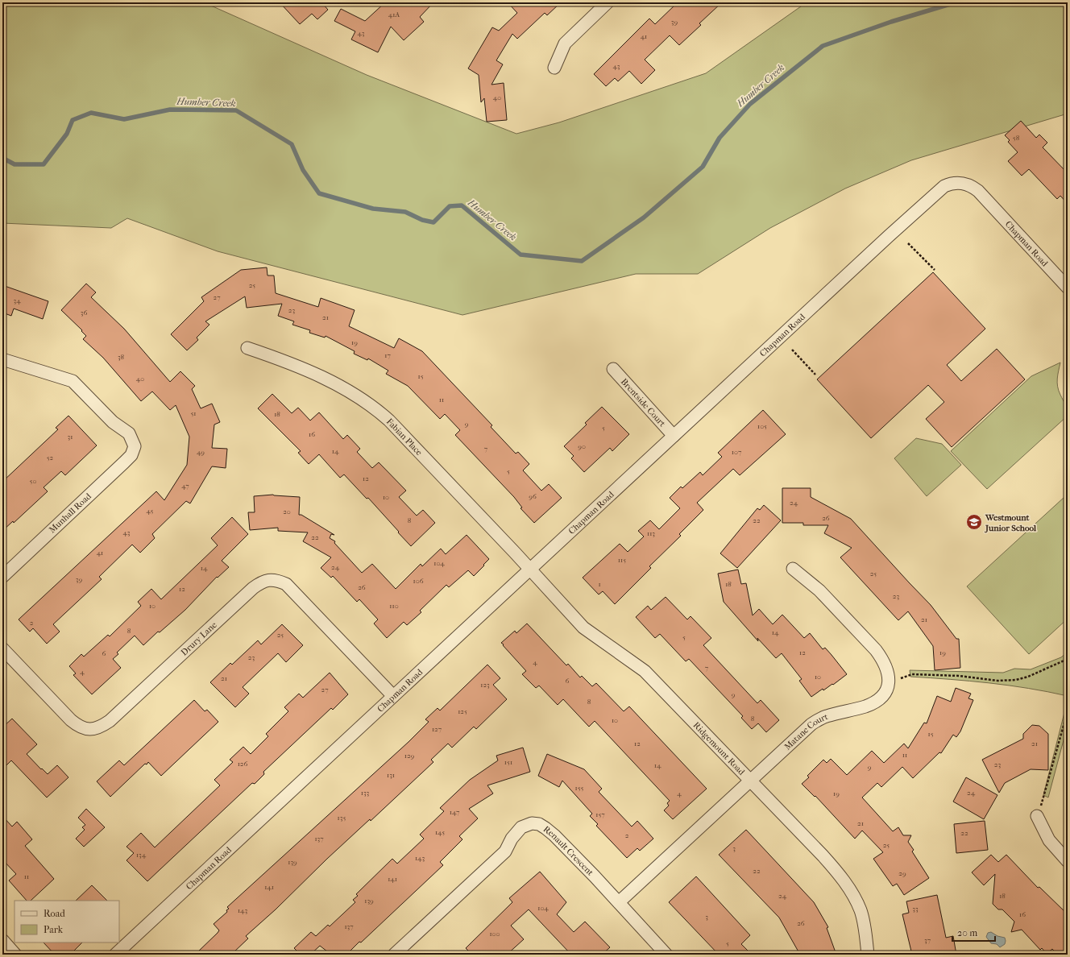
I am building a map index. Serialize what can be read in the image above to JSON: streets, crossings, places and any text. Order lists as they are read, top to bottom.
{
  "streets": {
    "street": [
      "Chapman Road",
      "Brentside Court",
      "Fabian Place",
      "Munhall Road",
      "Drury Lane",
      "Matane Court",
      "Ridgemount Road",
      "Renault Crescent"
    ]
  },
  "crossings": [
    ["Chapman Road", "Brentside Court"],
    ["Chapman Road", "Fabian Place"],
    ["Chapman Road", "Drury Lane"],
    ["Chapman Road", "Ridgemount Road"],
    ["Fabian Place", "Ridgemount Road"],
    ["Matane Court", "Ridgemount Road"],
    ["Matane Court", "Renault Crescent"]
  ],
  "water": ["Humber Creek"],
  "places": {
    "school or university": ["Westmount Junior School"]
  },
  "house_numbers": [
    "41A",
    "39",
    "43",
    "41",
    "43",
    "40",
    "58",
    "25",
    "27",
    "34",
    "23",
    "36",
    "21",
    "19",
    "17",
    "38",
    "15",
    "40",
    "11",
    "51",
    "18",
    "9",
    "105",
    "5",
    "16",
    "31",
    "90",
    "7",
    "14",
    "49",
    "107",
    "52",
    "5",
    "12",
    "50",
    "47",
    "96",
    "10",
    "24",
    "45",
    "20",
    "26",
    "8",
    "22",
    "43",
    "113",
    "22",
    "41",
    "115",
    "104",
    "24",
    "14",
    "25",
    "39",
    "106",
    "1",
    "18",
    "26",
    "12",
    "23",
    "10",
    "110",
    "21",
    "2",
    "8",
    "14",
    "25",
    "5",
    "12",
    "19",
    "6",
    "23",
    "4",
    "7",
    "4",
    "10",
    "21",
    "6",
    "123",
    "27",
    "9",
    "8",
    "125",
    "8",
    "10",
    "127",
    "15",
    "12",
    "21",
    "11",
    "129",
    "151",
    "126",
    "23",
    "14",
    "9",
    "131",
    "155",
    "133",
    "24",
    "4",
    "19",
    "147",
    "157",
    "135",
    "21",
    "145",
    "22",
    "2",
    "137",
    "25",
    "3",
    "134",
    "143",
    "139",
    "22",
    "29",
    "11",
    "141",
    "141",
    "24",
    "18",
    "139",
    "104",
    "33",
    "143",
    "16",
    "3",
    "26",
    "137",
    "100",
    "37",
    "5"
  ],
  "legend": ["Road", "Park"],
  "scale_bar": "20 m"
}
